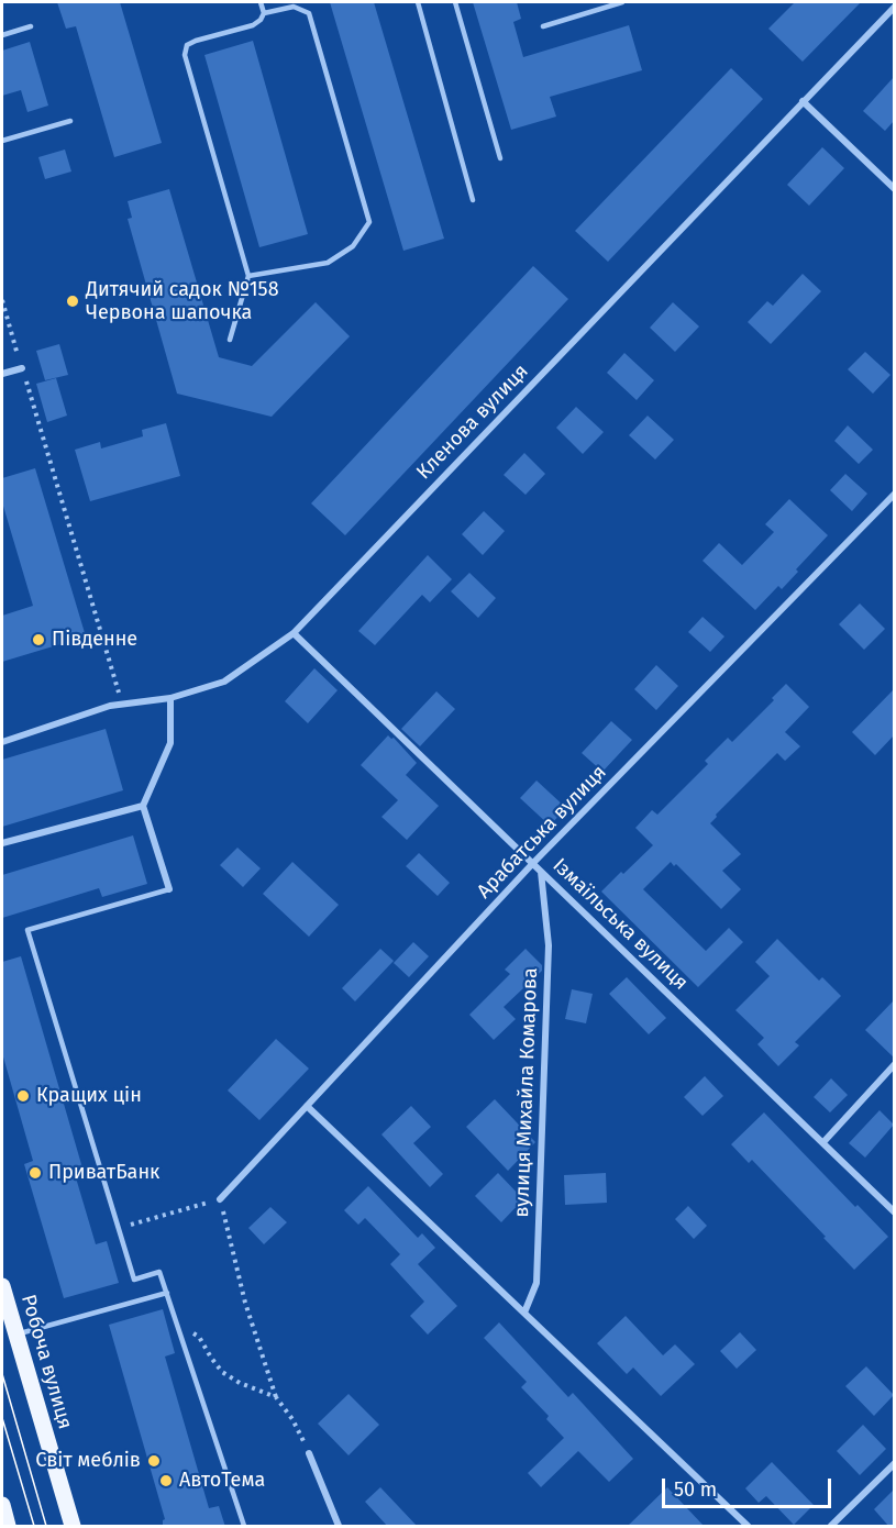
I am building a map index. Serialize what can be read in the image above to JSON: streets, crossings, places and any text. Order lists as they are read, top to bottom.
{
  "streets": {
    "main road": ["Робоча вулиця"],
    "street": [
      "Кленова вулиця",
      "Арабатська вулиця",
      "Ізмаїльська вулиця",
      "вулиця Михайла Комарова"
    ]
  },
  "crossings": [
    ["Кленова вулиця", "Ізмаїльська вулиця"],
    ["Арабатська вулиця", "Ізмаїльська вулиця"],
    ["Ізмаїльська вулиця", "вулиця Михайла Комарова"]
  ],
  "places": [
    "Дитячий садок №158 Червона шапочка",
    "Південне",
    "Кращих цін",
    "ПриватБанк",
    "Світ меблів",
    "АвтоТема"
  ],
  "scale_bar": "50 m"
}
